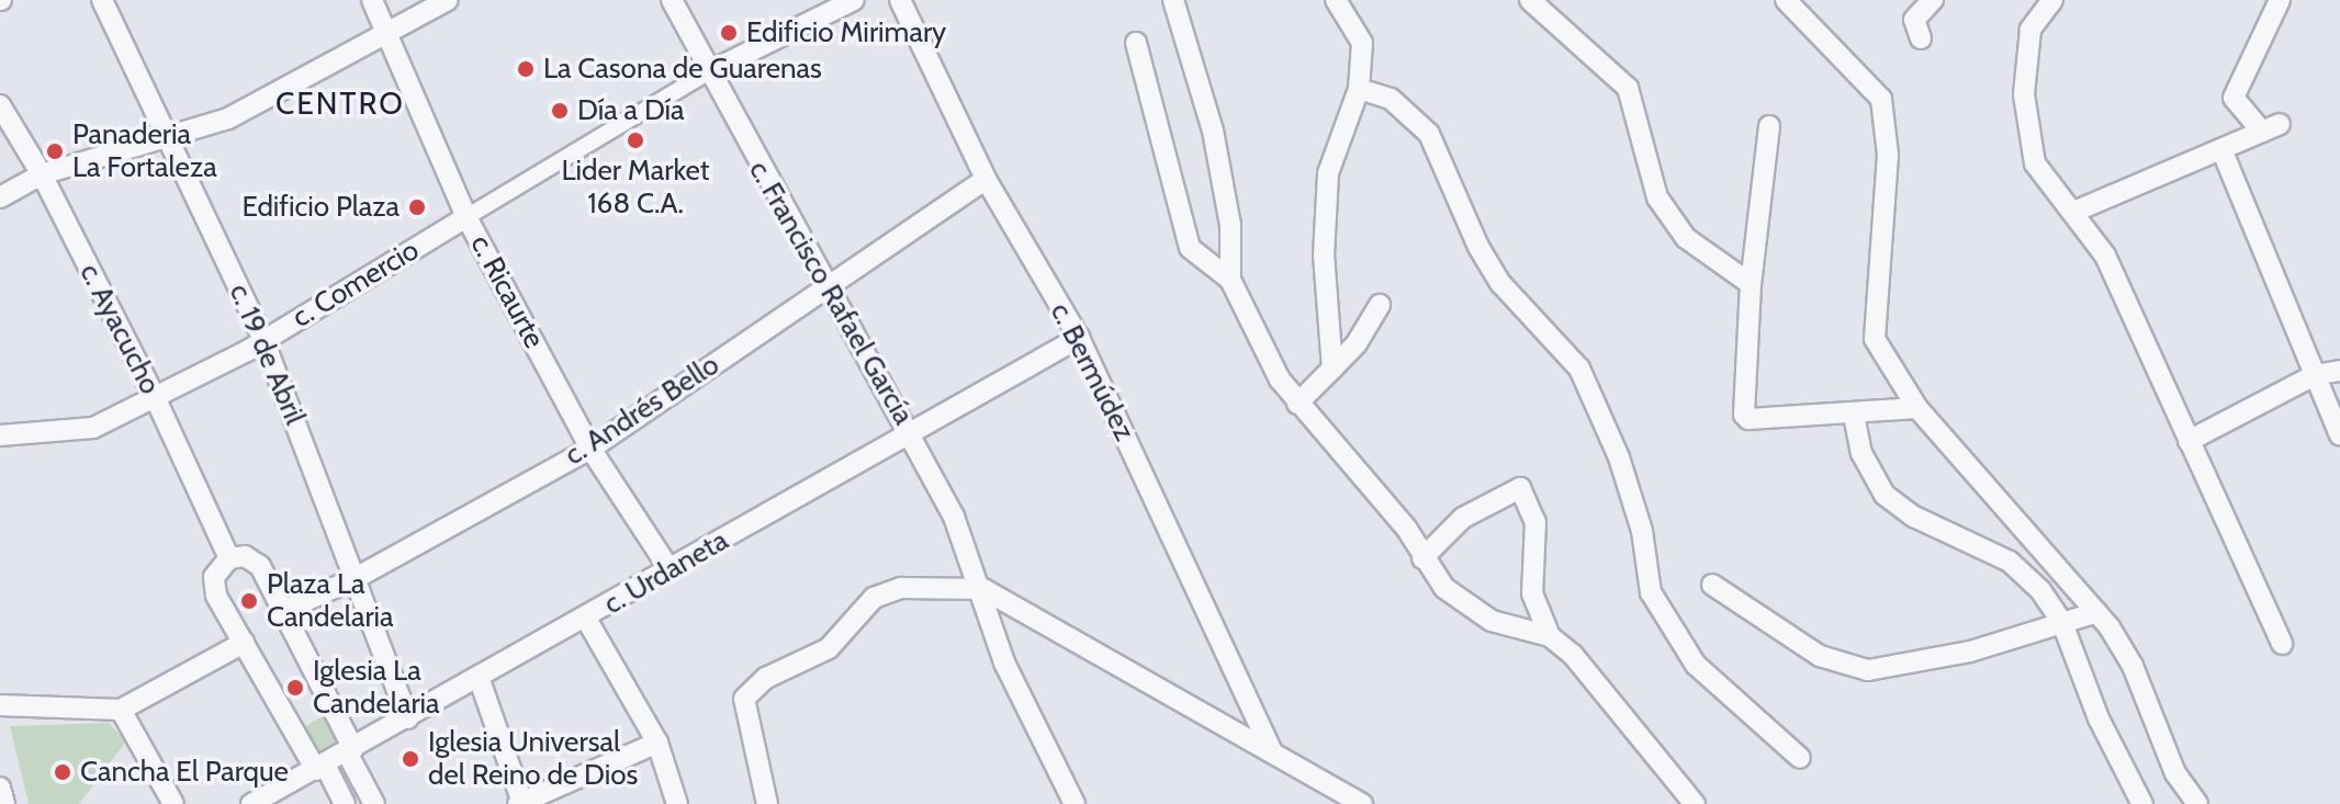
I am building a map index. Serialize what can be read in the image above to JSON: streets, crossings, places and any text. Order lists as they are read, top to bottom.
{
  "streets": {
    "street": [
      "c. Comercio",
      "c. Ricaurte",
      "c. Francisco Rafael García",
      "c. Ayacucho",
      "c. 19 de Abril",
      "c. Bermúdez",
      "c. Andrés Bello",
      "c. Urdaneta"
    ]
  },
  "crossings": [
    ["c. Comercio", "c. Ricaurte"],
    ["c. Comercio", "c. Ayacucho"],
    ["c. Comercio", "c. 19 de Abril"],
    ["c. Ricaurte", "c. Andrés Bello"],
    ["c. Ricaurte", "c. Urdaneta"],
    ["c. Francisco Rafael García", "c. Andrés Bello"],
    ["c. Francisco Rafael García", "c. Urdaneta"],
    ["c. 19 de Abril", "c. Andrés Bello"],
    ["c. 19 de Abril", "c. Urdaneta"],
    ["c. Bermúdez", "c. Andrés Bello"],
    ["c. Bermúdez", "c. Urdaneta"]
  ],
  "districts": ["CENTRO"],
  "places": [
    "Edificio Mirimary",
    "La Casona de Guarenas",
    "Día a Día",
    "Lider Market 168 C.A.",
    "Panaderia La Fortaleza",
    "Edificio Plaza",
    "Plaza La Candelaria",
    "Iglesia La Candelaria",
    "Iglesia Universal del Reino de Dios",
    "Cancha El Parque"
  ]
}
